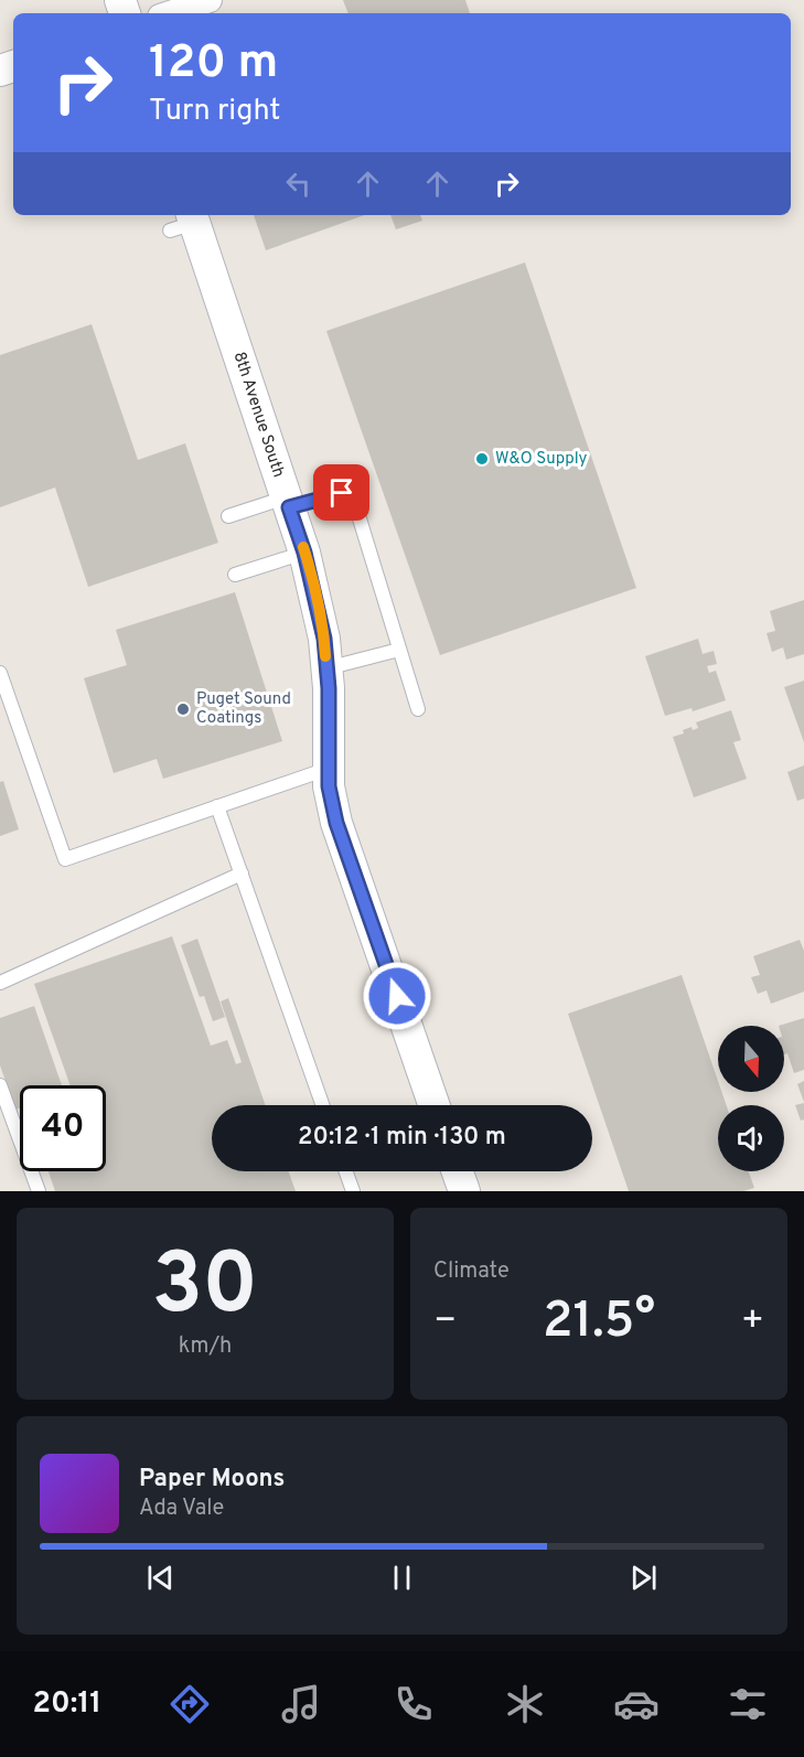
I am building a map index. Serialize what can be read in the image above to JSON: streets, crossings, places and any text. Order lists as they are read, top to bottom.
{
  "streets": {
    "street": ["8th Avenue South"]
  },
  "places": ["W&O Supply", "Puget Sound Coatings"],
  "north": "bottom",
  "page": {
    "turn": ["120 m", "Turn right"],
    "limit": "40",
    "trip": "20:12 · 1 min · 130 m",
    "tile": [
      ["30", "km/h"],
      "Climate"
    ],
    "heat": ["−", "21.5°", "+"],
    "song": ["Paper Moons", "Ada Vale"],
    "tabs": "20:11"
  }
}
